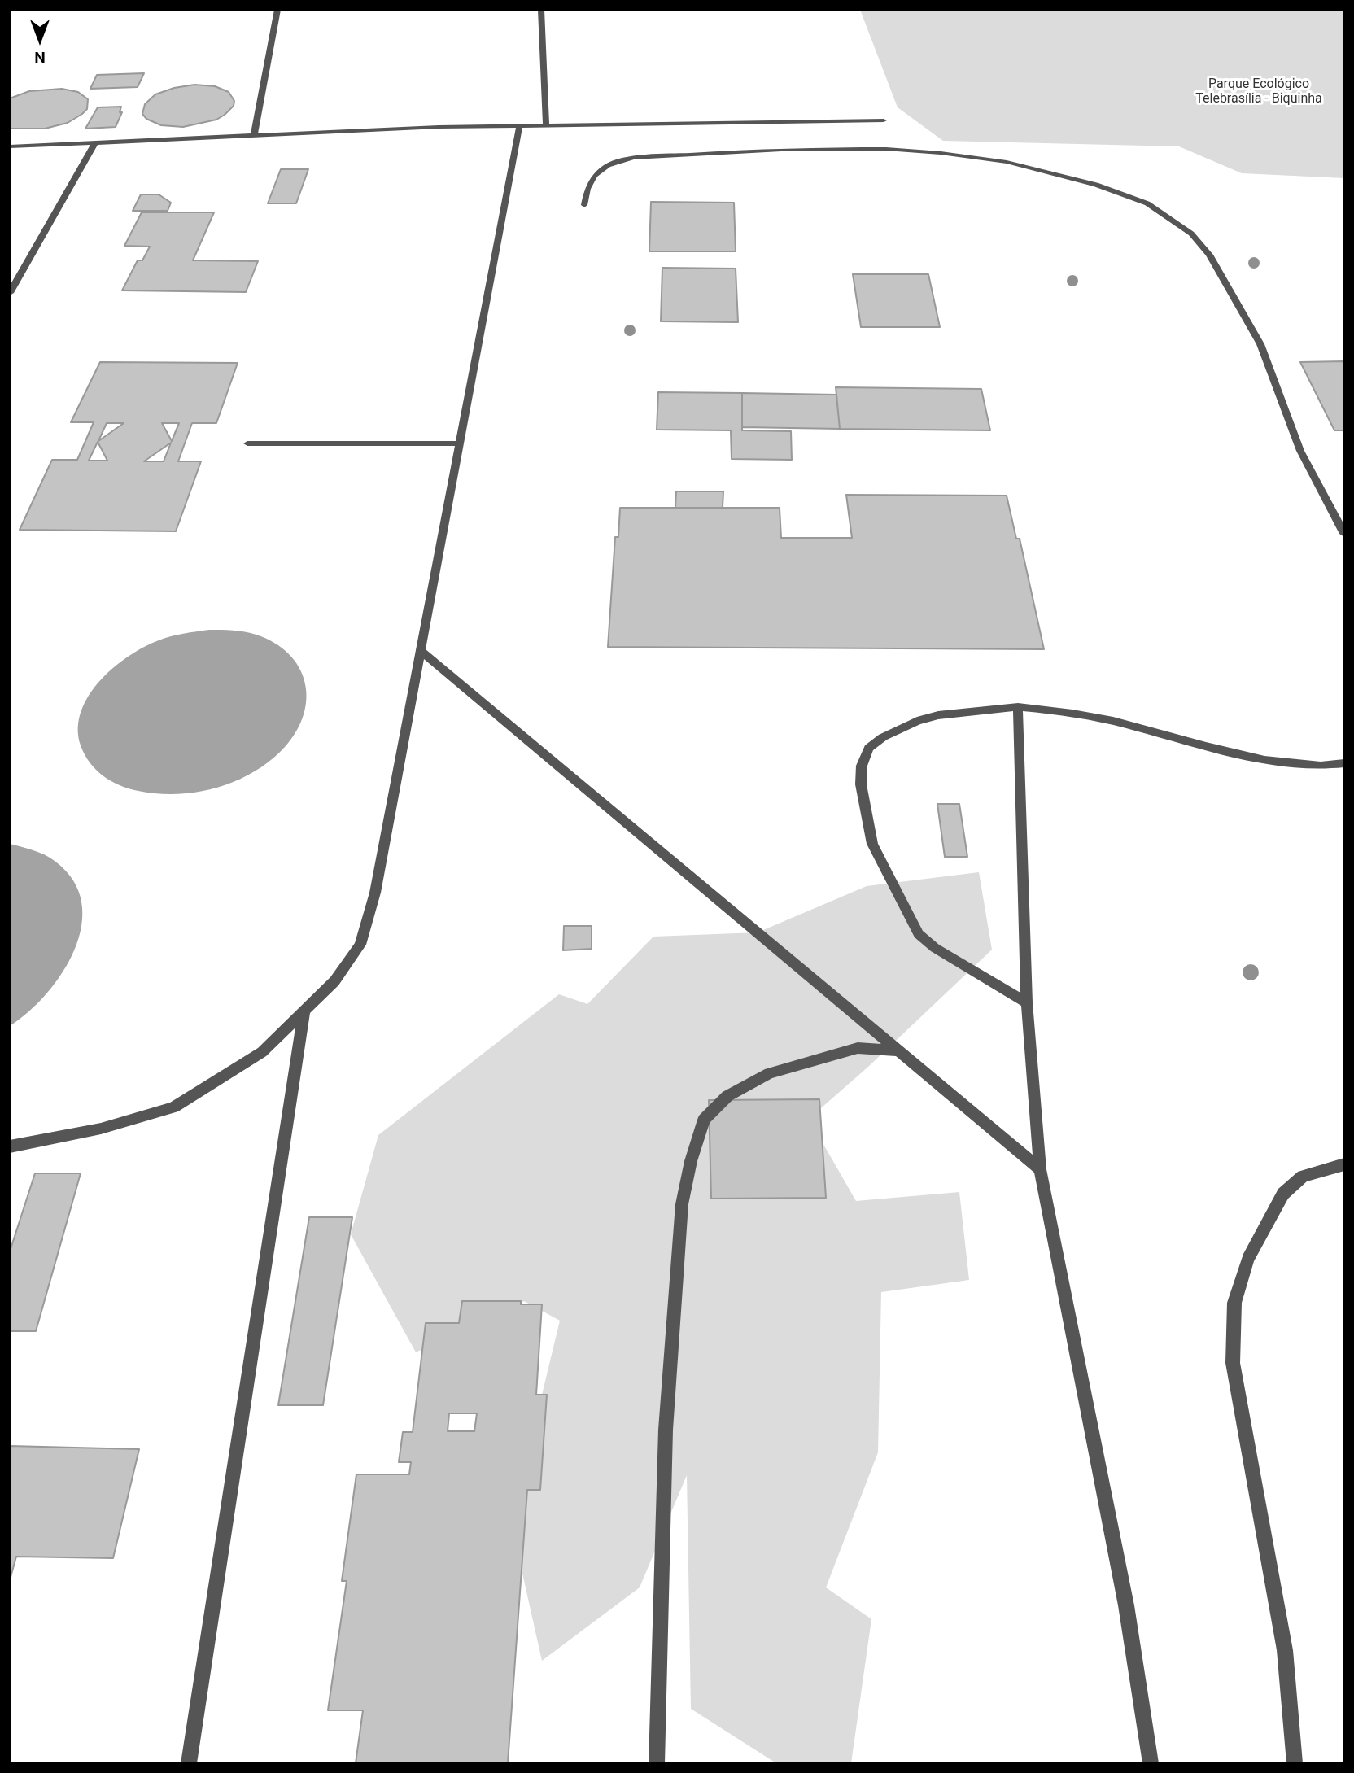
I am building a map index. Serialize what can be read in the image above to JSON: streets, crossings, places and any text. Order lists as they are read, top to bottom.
{
  "parks": ["Parque Ecológico Telebrasília - Biquinha"],
  "north": "bottom"
}
